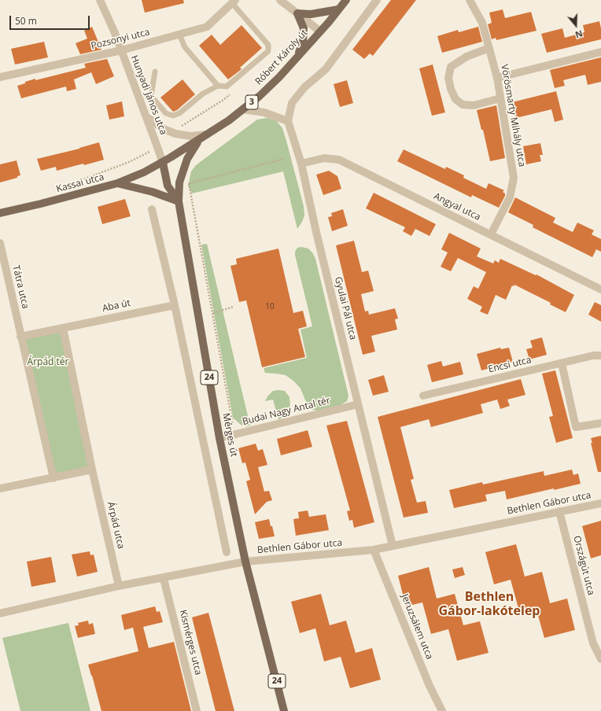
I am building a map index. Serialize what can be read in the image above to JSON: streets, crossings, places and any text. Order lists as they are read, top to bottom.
{
  "streets": {
    "main road": [
      "Róbert Károly út",
      "3",
      "Kassai utca",
      "24",
      "Mérges út"
    ],
    "street": [
      "Pozsonyi utca",
      "Hunyadi János utca",
      "Vörösmarty Mihály utca",
      "Angyal utca",
      "Tátra utca",
      "Aba út",
      "Gyulai Pál utca",
      "Encsi utca",
      "Budai Nagy Antal tér",
      "Bethlen Gábor utca",
      "Árpád utca",
      "Országút utca",
      "Jeruzsálem utca",
      "Kismérges utca"
    ]
  },
  "crossings": [
    ["Pozsonyi utca", "Hunyadi János utca"],
    ["Róbert Károly út", "Hunyadi János utca"],
    ["Róbert Károly út", "Kassai utca"],
    ["Róbert Károly út", "Mérges út"],
    ["Hunyadi János utca", "Kassai utca"],
    ["Hunyadi János utca", "Mérges út"],
    ["Vörösmarty Mihály utca", "Angyal utca"],
    ["Kassai utca", "Mérges út"],
    ["Angyal utca", "Gyulai Pál utca"],
    ["Gyulai Pál utca", "Budai Nagy Antal tér"],
    ["Gyulai Pál utca", "Bethlen Gábor utca"],
    ["Budai Nagy Antal tér", "Mérges út"],
    ["Mérges út", "Bethlen Gábor utca"],
    ["Bethlen Gábor utca", "Árpád utca"],
    ["Bethlen Gábor utca", "Országút utca"],
    ["Bethlen Gábor utca", "Jeruzsálem utca"],
    ["Bethlen Gábor utca", "Kismérges utca"]
  ],
  "districts": ["Bethlen Gábor-lakótelep"],
  "parks": ["Árpád tér"],
  "house_numbers": ["10"],
  "scale_bar": "50 m",
  "north": "bottom"
}
